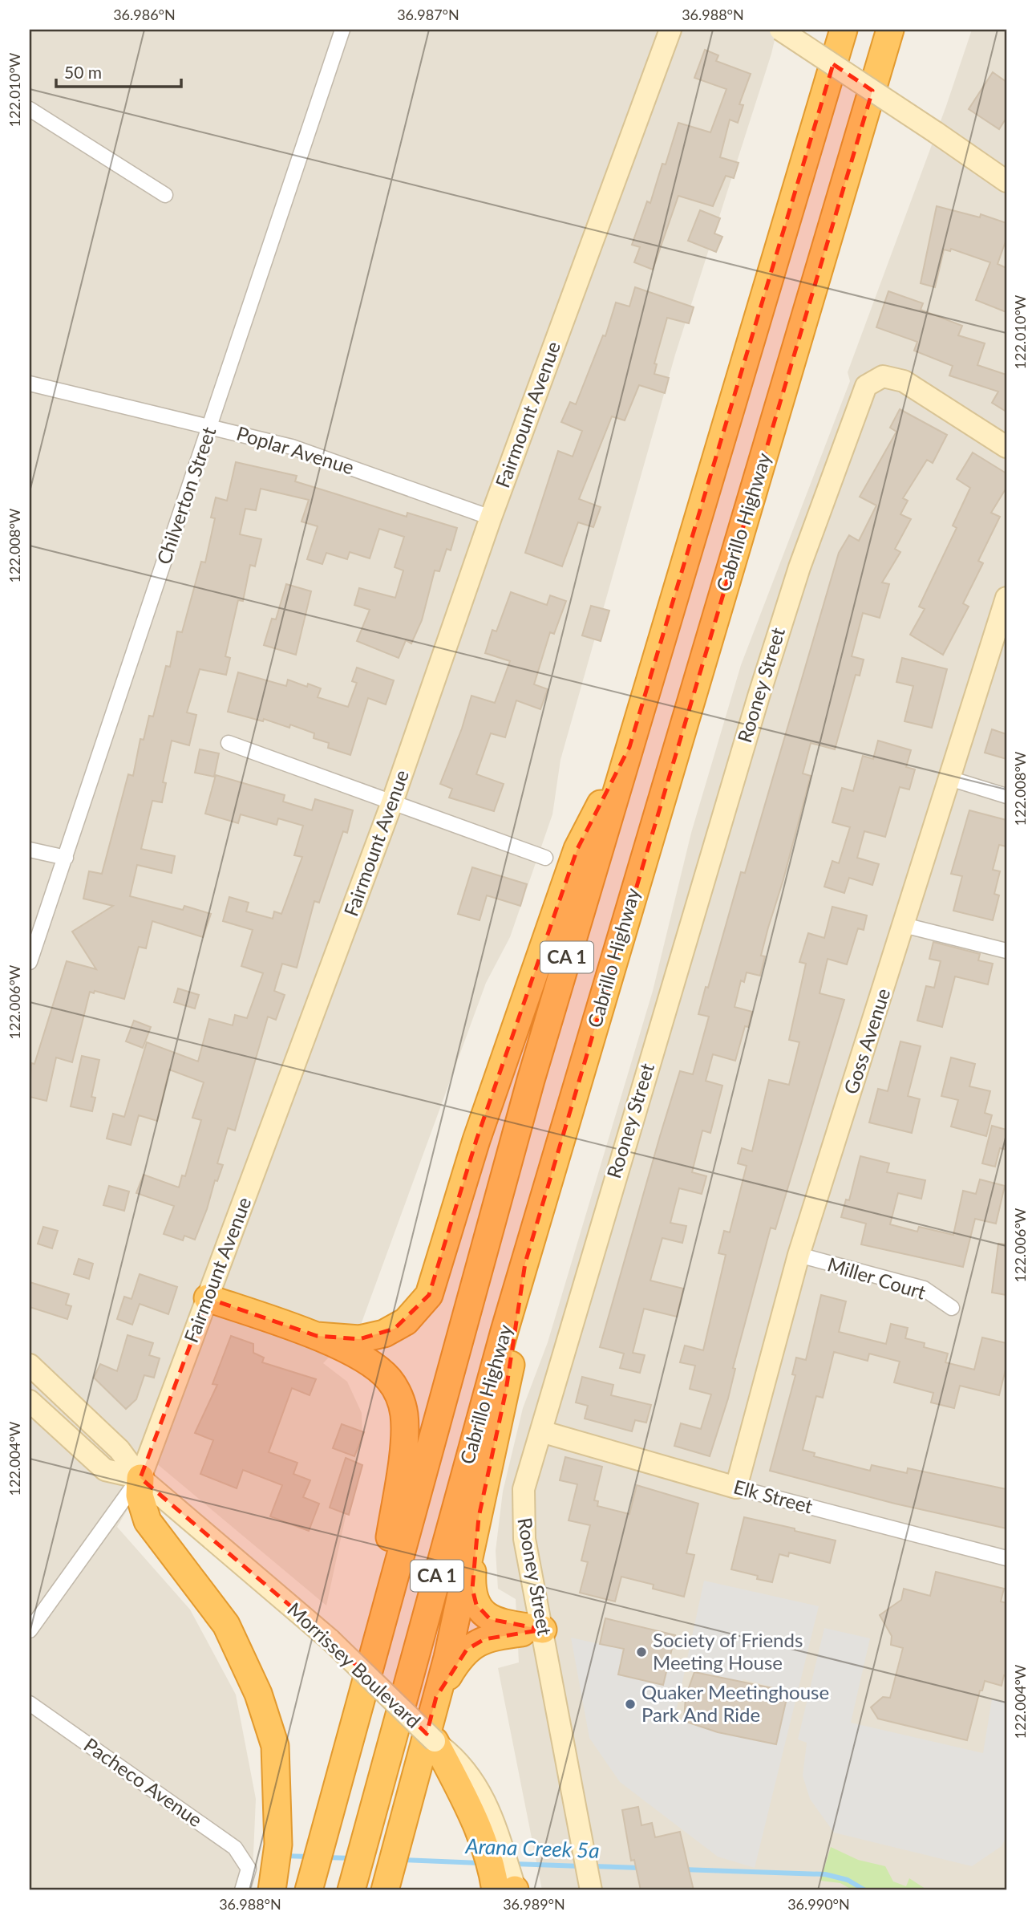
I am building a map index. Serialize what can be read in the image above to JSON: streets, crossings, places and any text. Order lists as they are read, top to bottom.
{
  "streets": {
    "highway": ["Cabrillo Highway", "CA 1"],
    "street": [
      "Fairmount Avenue",
      "Poplar Avenue",
      "Chilverton Street",
      "Rooney Street",
      "Goss Avenue",
      "Miller Court",
      "Elk Street",
      "Morrissey Boulevard",
      "Pacheco Avenue"
    ]
  },
  "crossings": [
    ["Fairmount Avenue", "Poplar Avenue"],
    ["Fairmount Avenue", "Morrissey Boulevard"],
    ["Poplar Avenue", "Chilverton Street"],
    ["Rooney Street", "Elk Street"],
    ["Goss Avenue", "Miller Court"],
    ["Goss Avenue", "Elk Street"]
  ],
  "water": ["Arana Creek 5a"],
  "places": ["Society of Friends Meeting House", "Quaker Meetinghouse Park And Ride"],
  "scale_bar": "50 m",
  "coordinates": [
    "36.986°N",
    "36.987°N",
    "36.988°N",
    "122.010°W",
    "122.008°W",
    "122.006°W",
    "122.004°W",
    "36.989°N",
    "36.990°N"
  ]
}
